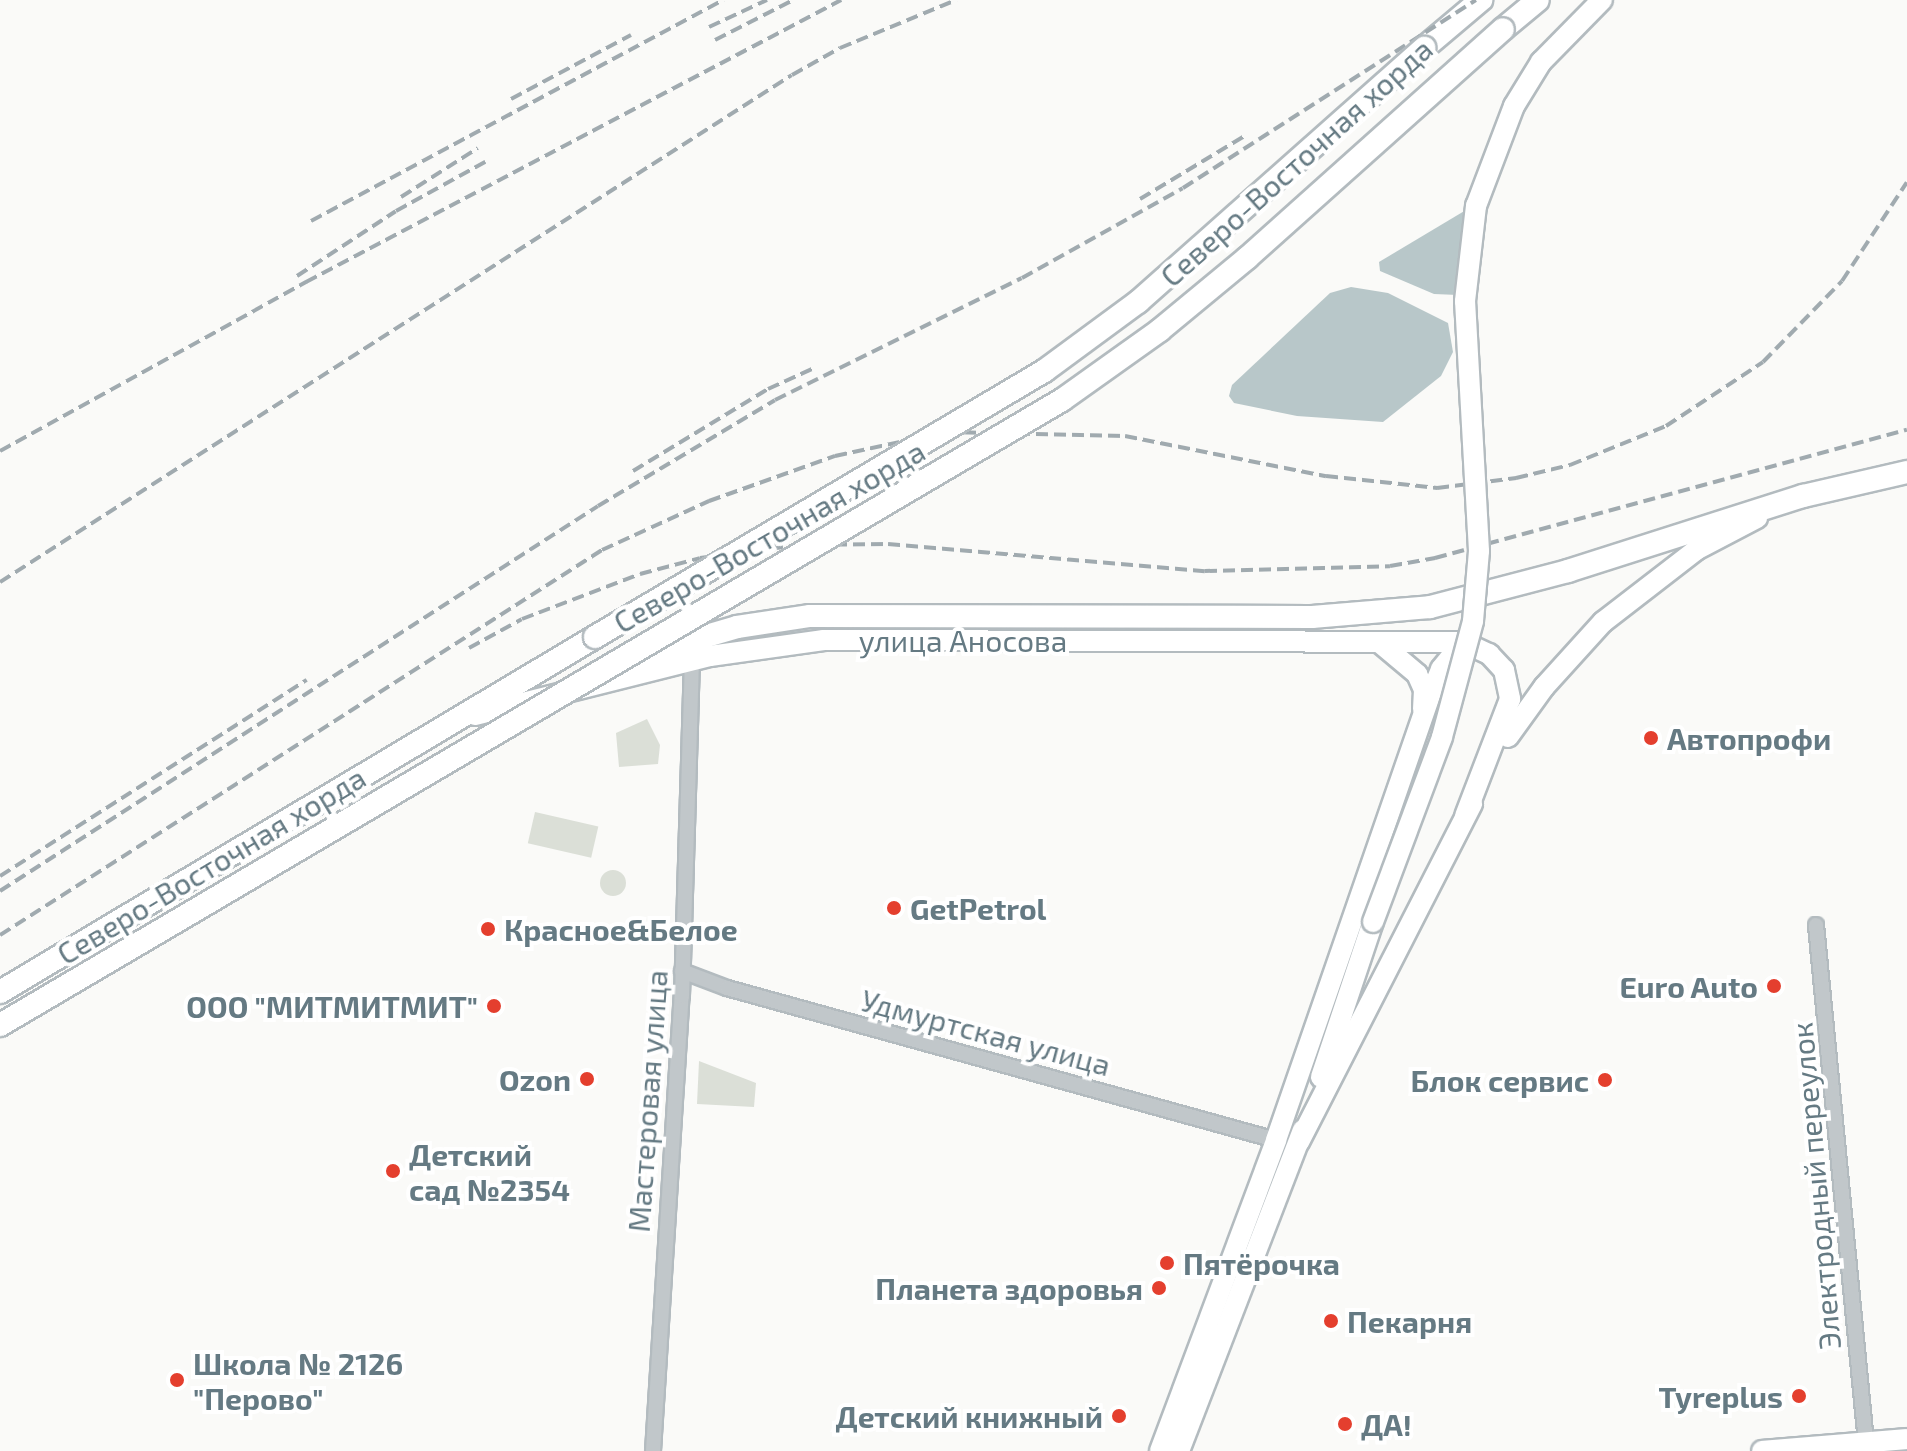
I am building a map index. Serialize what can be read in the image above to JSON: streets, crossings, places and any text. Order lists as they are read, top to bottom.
{
  "streets": {
    "main road": ["Северо-Восточная хорда"],
    "street": [
      "улица Аносова",
      "Удмуртская улица",
      "Мастеровая улица",
      "Электродный переулок"
    ]
  },
  "crossings": [
    ["Северо-Восточная хорда", "улица Аносова"],
    ["улица Аносова", "Мастеровая улица"],
    ["Удмуртская улица", "Мастеровая улица"]
  ],
  "places": [
    "Автопрофи",
    "GetPetrol",
    "Красное&Белое",
    "Euro Auto",
    "ООО \"МИТМИТМИТ\"",
    "Ozon",
    "Блок сервис",
    "Детский сад №2354",
    "Пятёрочка",
    "Планета здоровья",
    "Пекарня",
    "Школа № 2126 \"Перово\"",
    "Tyreplus",
    "Детский книжный",
    "ДА!"
  ]
}
